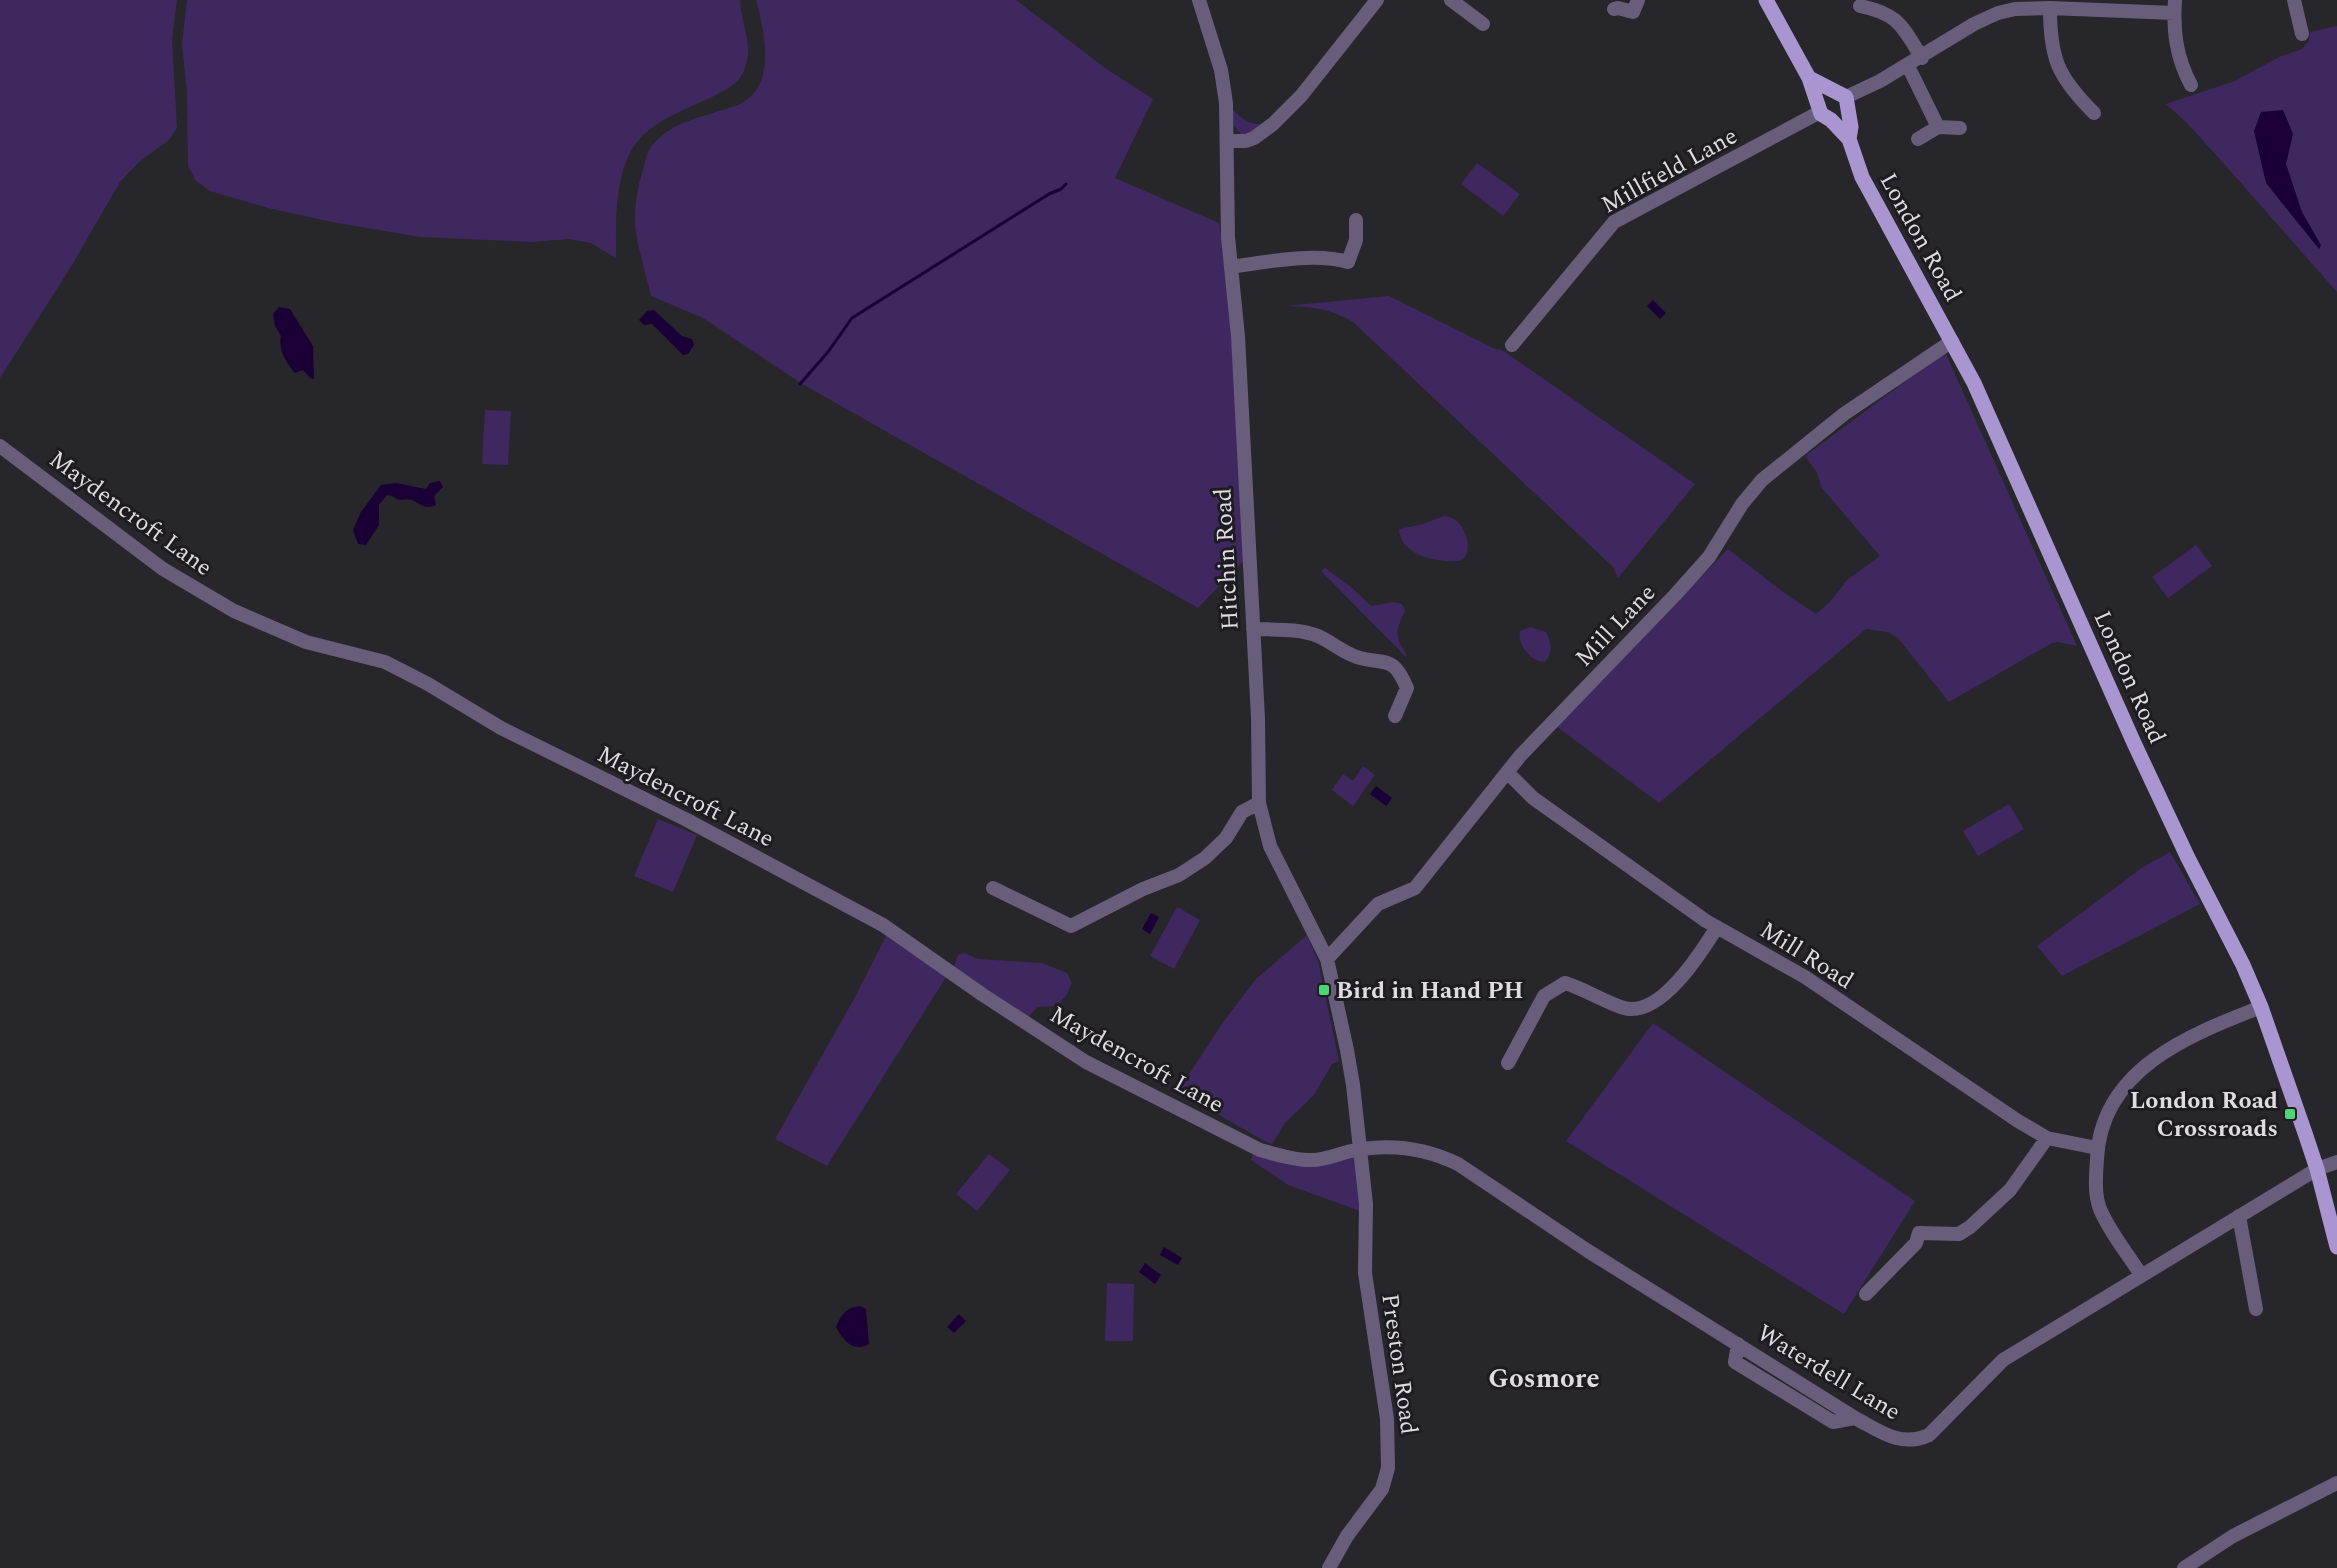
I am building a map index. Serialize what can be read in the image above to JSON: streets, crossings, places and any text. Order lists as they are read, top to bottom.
{
  "streets": {
    "main road": ["London Road"],
    "street": [
      "Millfield Lane",
      "Maydencroft Lane",
      "Hitchin Road",
      "Mill Lane",
      "Mill Road",
      "Preston Road",
      "Waterdell Lane"
    ]
  },
  "crossings": [
    ["Millfield Lane", "London Road"],
    ["London Road", "Mill Lane"],
    ["London Road", "Waterdell Lane"],
    ["Maydencroft Lane", "Preston Road"],
    ["Maydencroft Lane", "Waterdell Lane"],
    ["Hitchin Road", "Mill Lane"],
    ["Hitchin Road", "Preston Road"],
    ["Mill Lane", "Mill Road"],
    ["Mill Lane", "Preston Road"],
    ["Preston Road", "Waterdell Lane"]
  ],
  "districts": ["Gosmore"],
  "places": {
    "transit": ["Bird in Hand PH", "London Road Crossroads"]
  }
}
